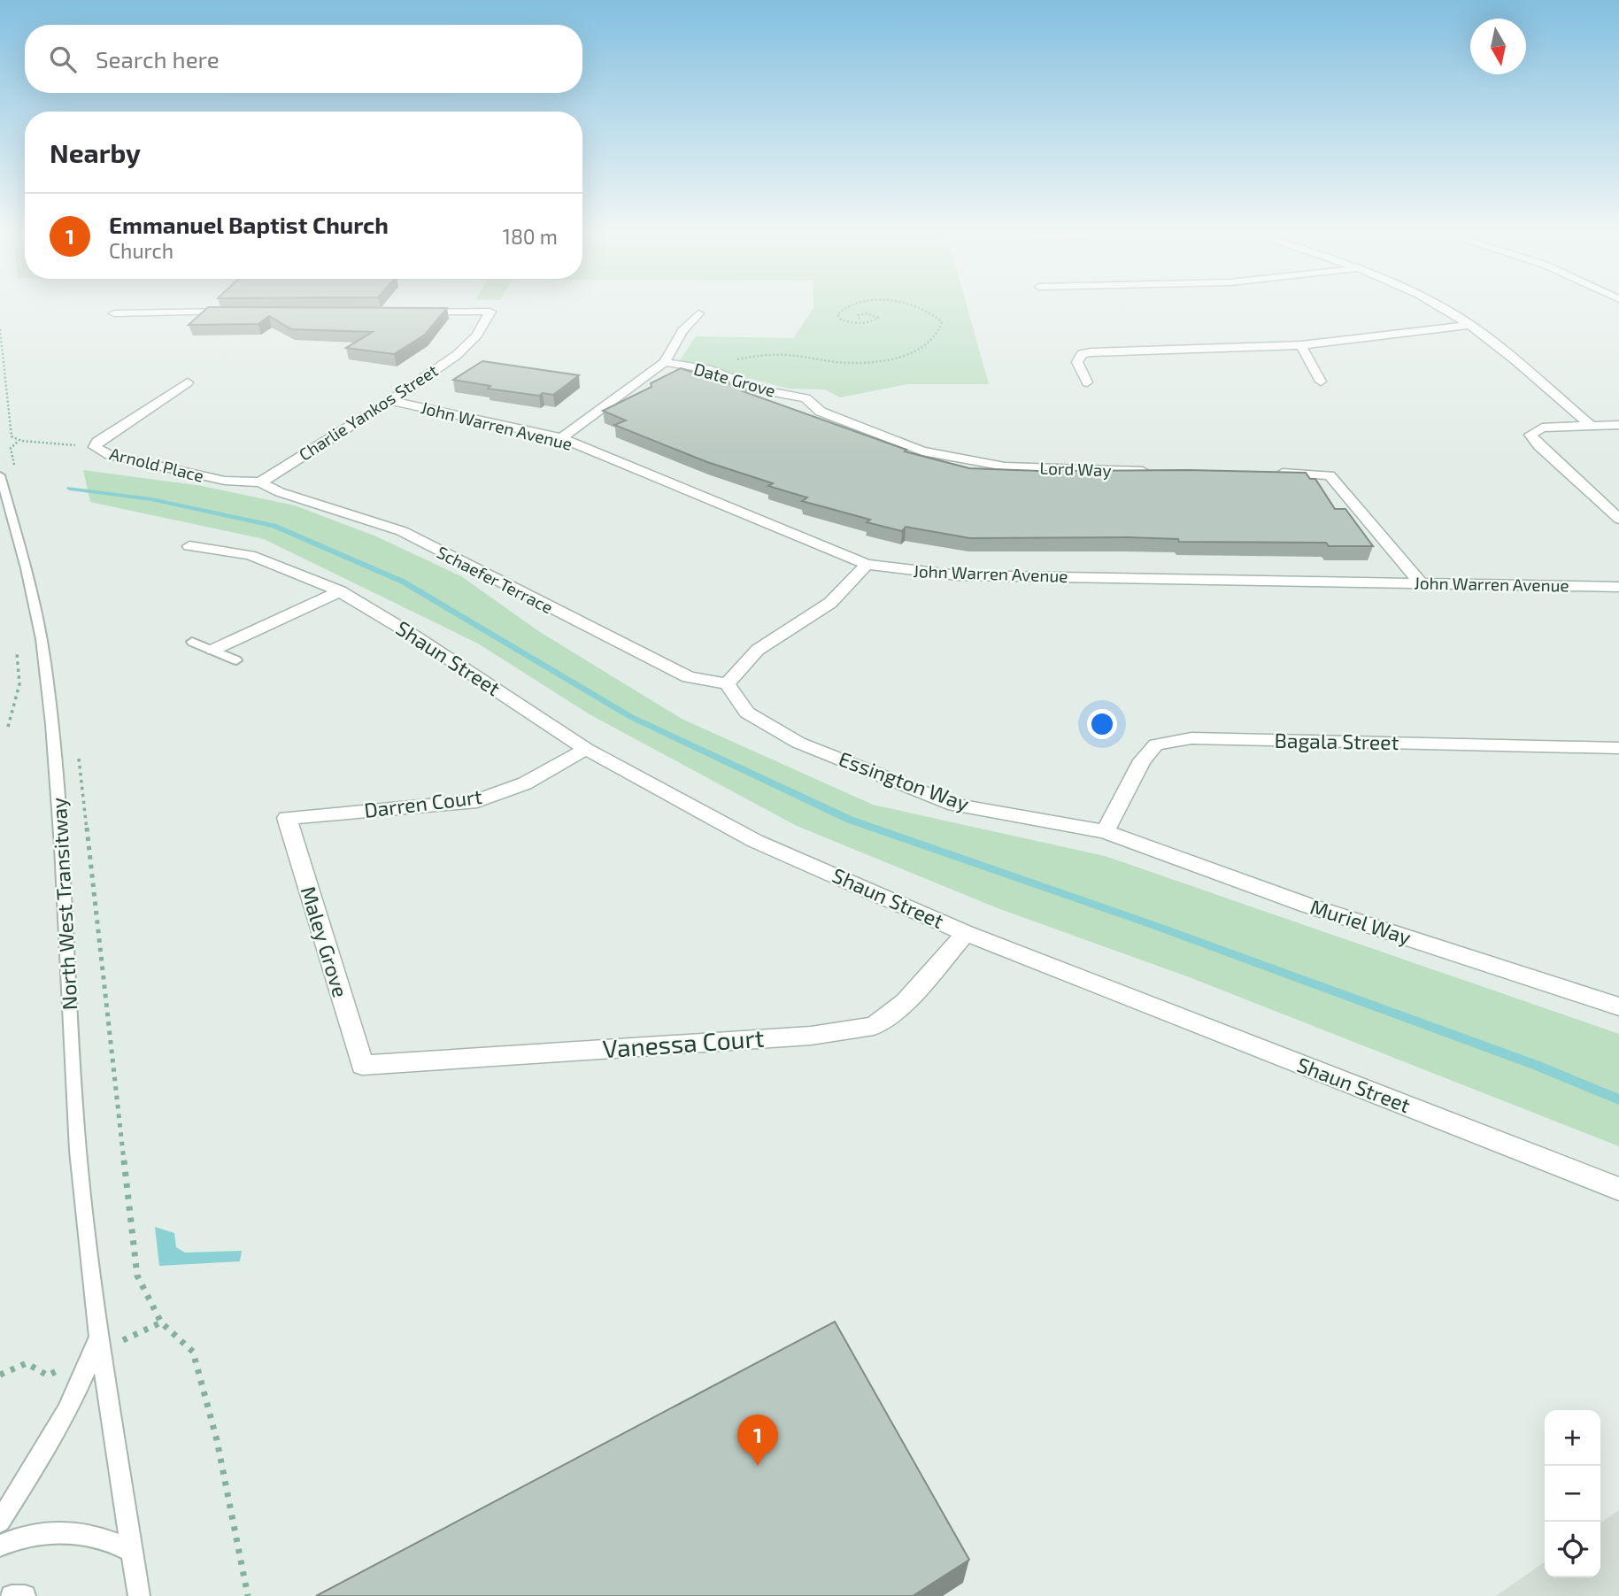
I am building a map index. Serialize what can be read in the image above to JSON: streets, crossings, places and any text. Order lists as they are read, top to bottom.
{
  "streets": {
    "street": [
      "Date Grove",
      "Charlie Yankos Street",
      "John Warren Avenue",
      "Arnold Place",
      "Lord Way",
      "Schaefer Terrace",
      "Shaun Street",
      "Bagala Street",
      "Essington Way",
      "Darren Court",
      "Muriel Way",
      "Maley Grove",
      "Vanessa Court"
    ],
    "lane": ["North West Transitway"]
  },
  "crossings": [
    ["Date Grove", "Lord Way"],
    ["Charlie Yankos Street", "John Warren Avenue"],
    ["Charlie Yankos Street", "Arnold Place"],
    ["Charlie Yankos Street", "Schaefer Terrace"],
    ["Arnold Place", "Schaefer Terrace"],
    ["Schaefer Terrace", "Essington Way"],
    ["Shaun Street", "Darren Court"],
    ["Shaun Street", "Vanessa Court"],
    ["Bagala Street", "Essington Way"],
    ["Bagala Street", "Muriel Way"],
    ["Essington Way", "Muriel Way"],
    ["Darren Court", "Maley Grove"],
    ["Maley Grove", "Vanessa Court"]
  ],
  "north": "bottom",
  "page": {
    "search": "Search here",
    "heading": "Nearby",
    "list": [
      {
        "mark": "1",
        "name": "Emmanuel Baptist Church",
        "note": "Church",
        "value": "180 m"
      }
    ],
    "map_buttons": ["+", "−"],
    "pins": "1"
  }
}
